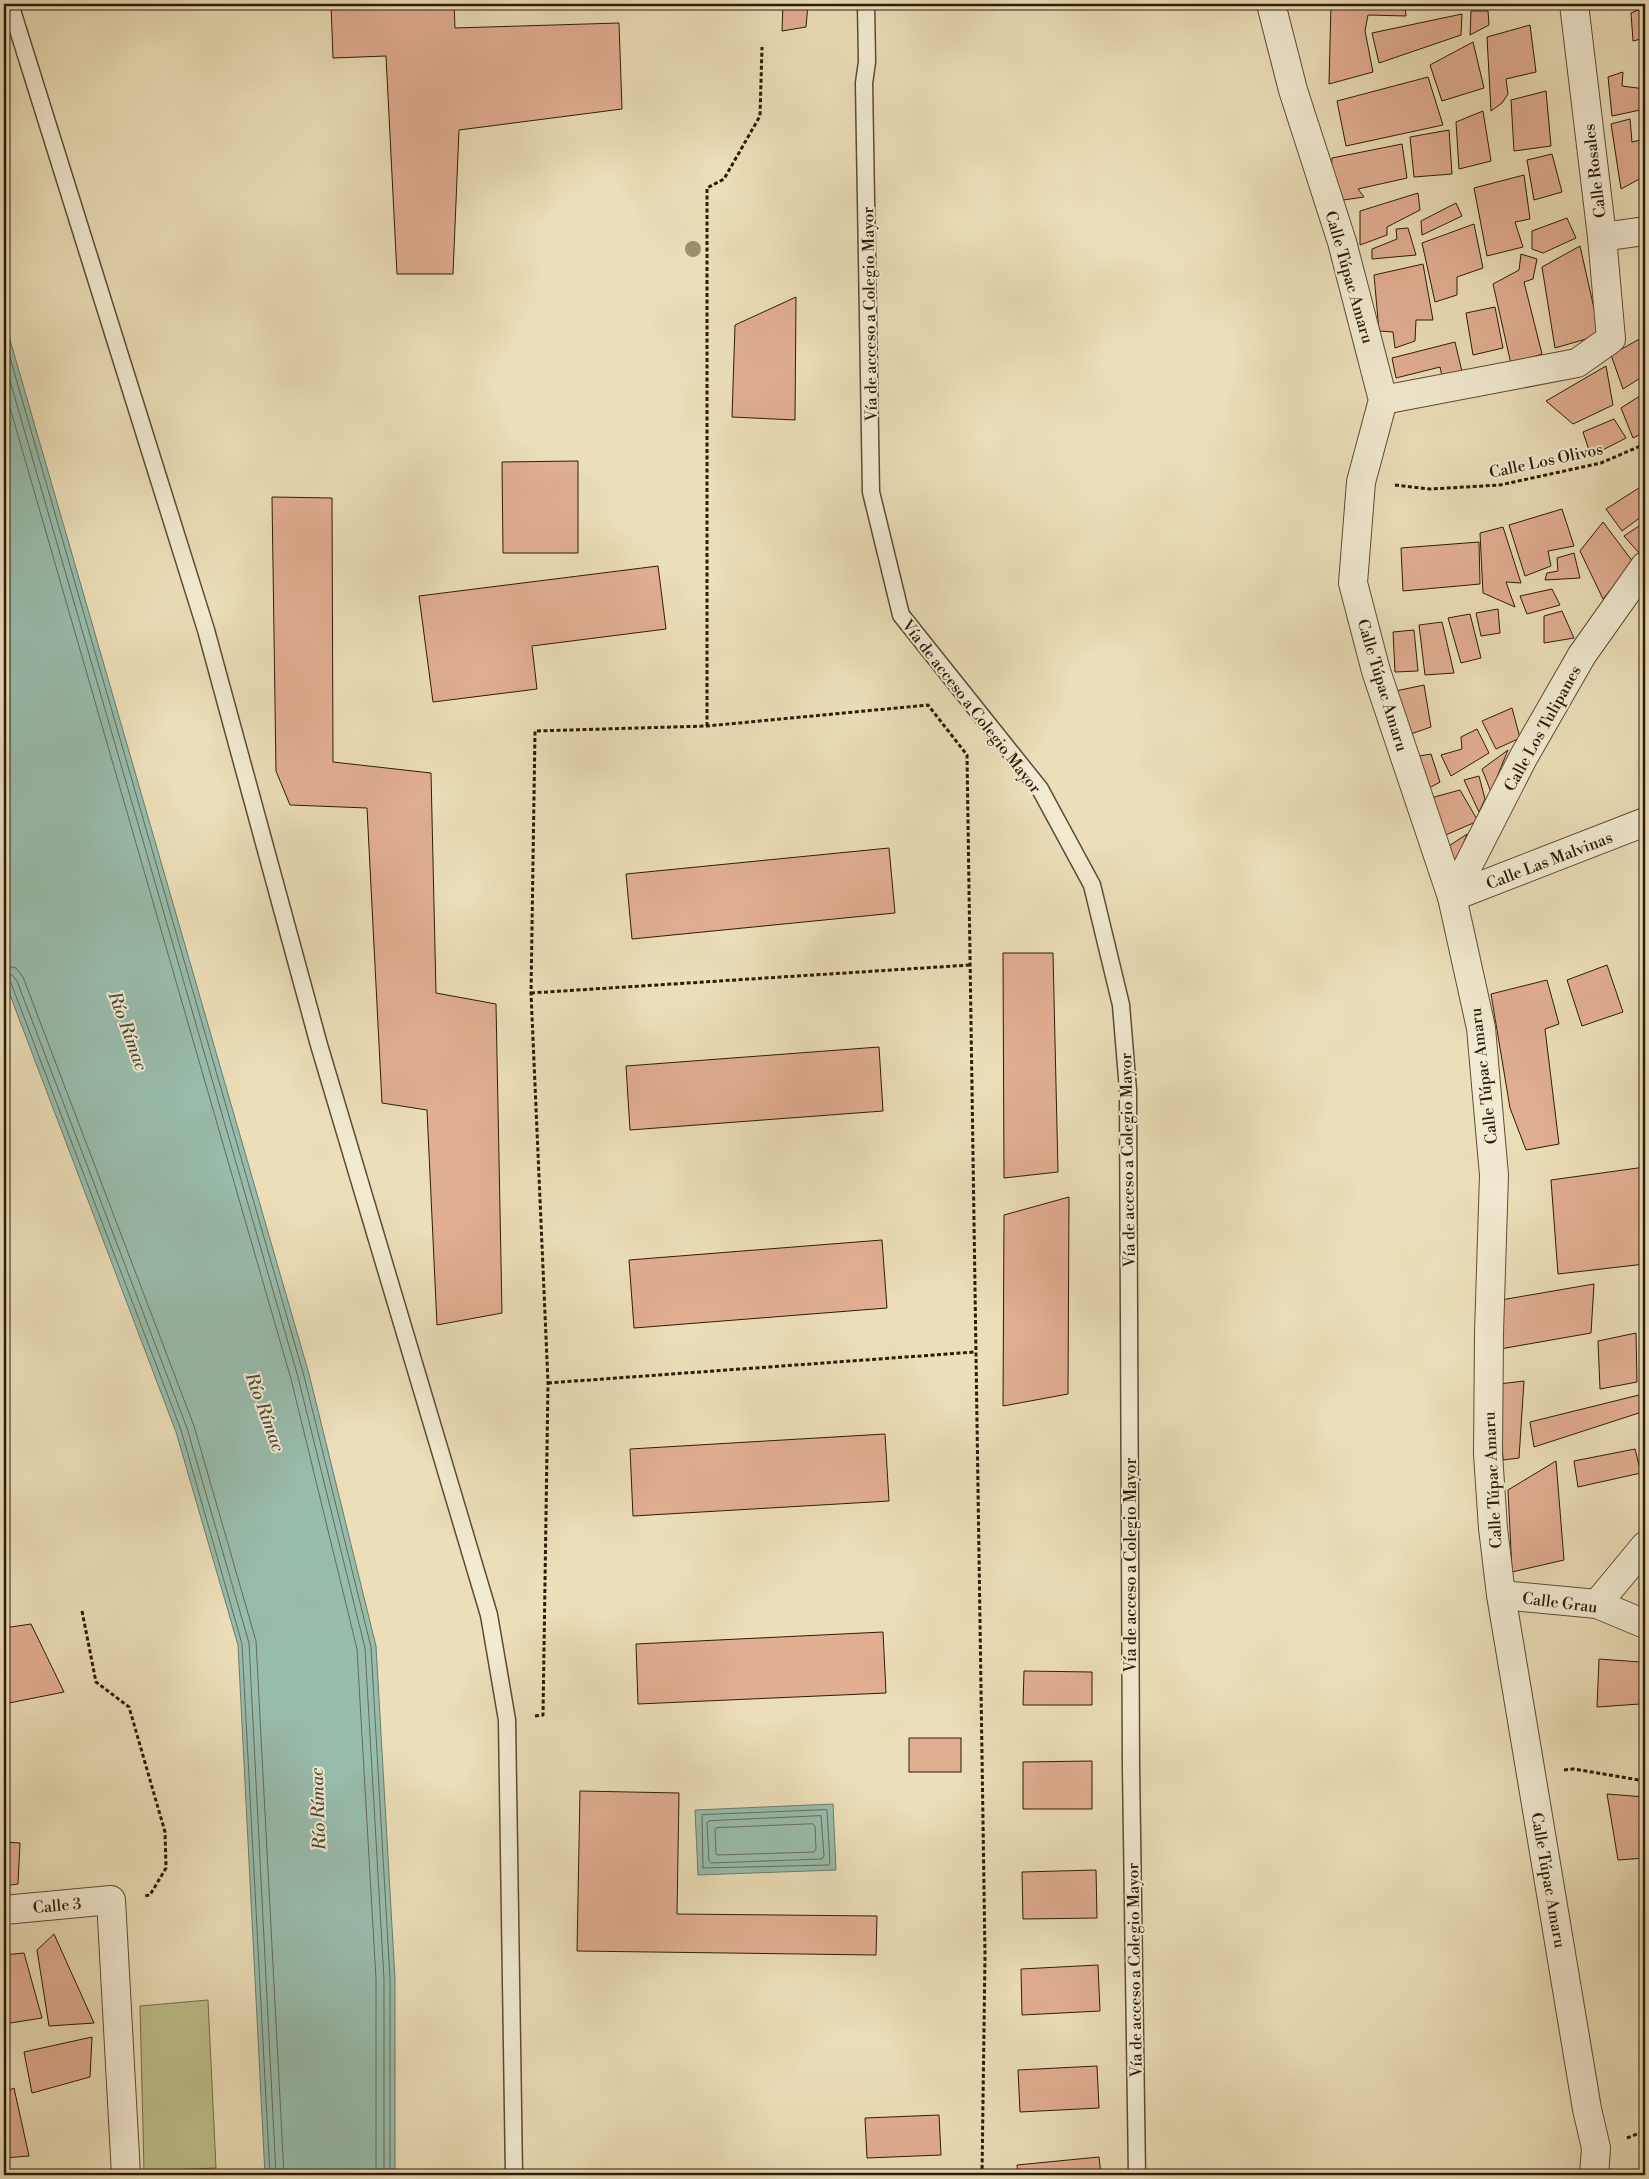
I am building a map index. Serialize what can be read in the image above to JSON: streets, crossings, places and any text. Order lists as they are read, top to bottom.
{
  "streets": {
    "street": [
      "Calle Rosales",
      "Calle Túpac Amaru",
      "Calle Los Tulipanes",
      "Calle Las Malvinas",
      "Calle Grau",
      "Calle 3"
    ],
    "lane": ["Vía de acceso a Colegio Mayor"],
    "path": ["Calle Los Olivos"]
  },
  "crossings": [
    ["Calle Rosales", "Calle Túpac Amaru"],
    ["Calle Túpac Amaru", "Calle Los Olivos"],
    ["Calle Túpac Amaru", "Calle Los Tulipanes"],
    ["Calle Túpac Amaru", "Calle Las Malvinas"],
    ["Calle Túpac Amaru", "Calle Grau"],
    ["Calle Los Tulipanes", "Calle Las Malvinas"]
  ],
  "water": ["Río Rímac"]
}
